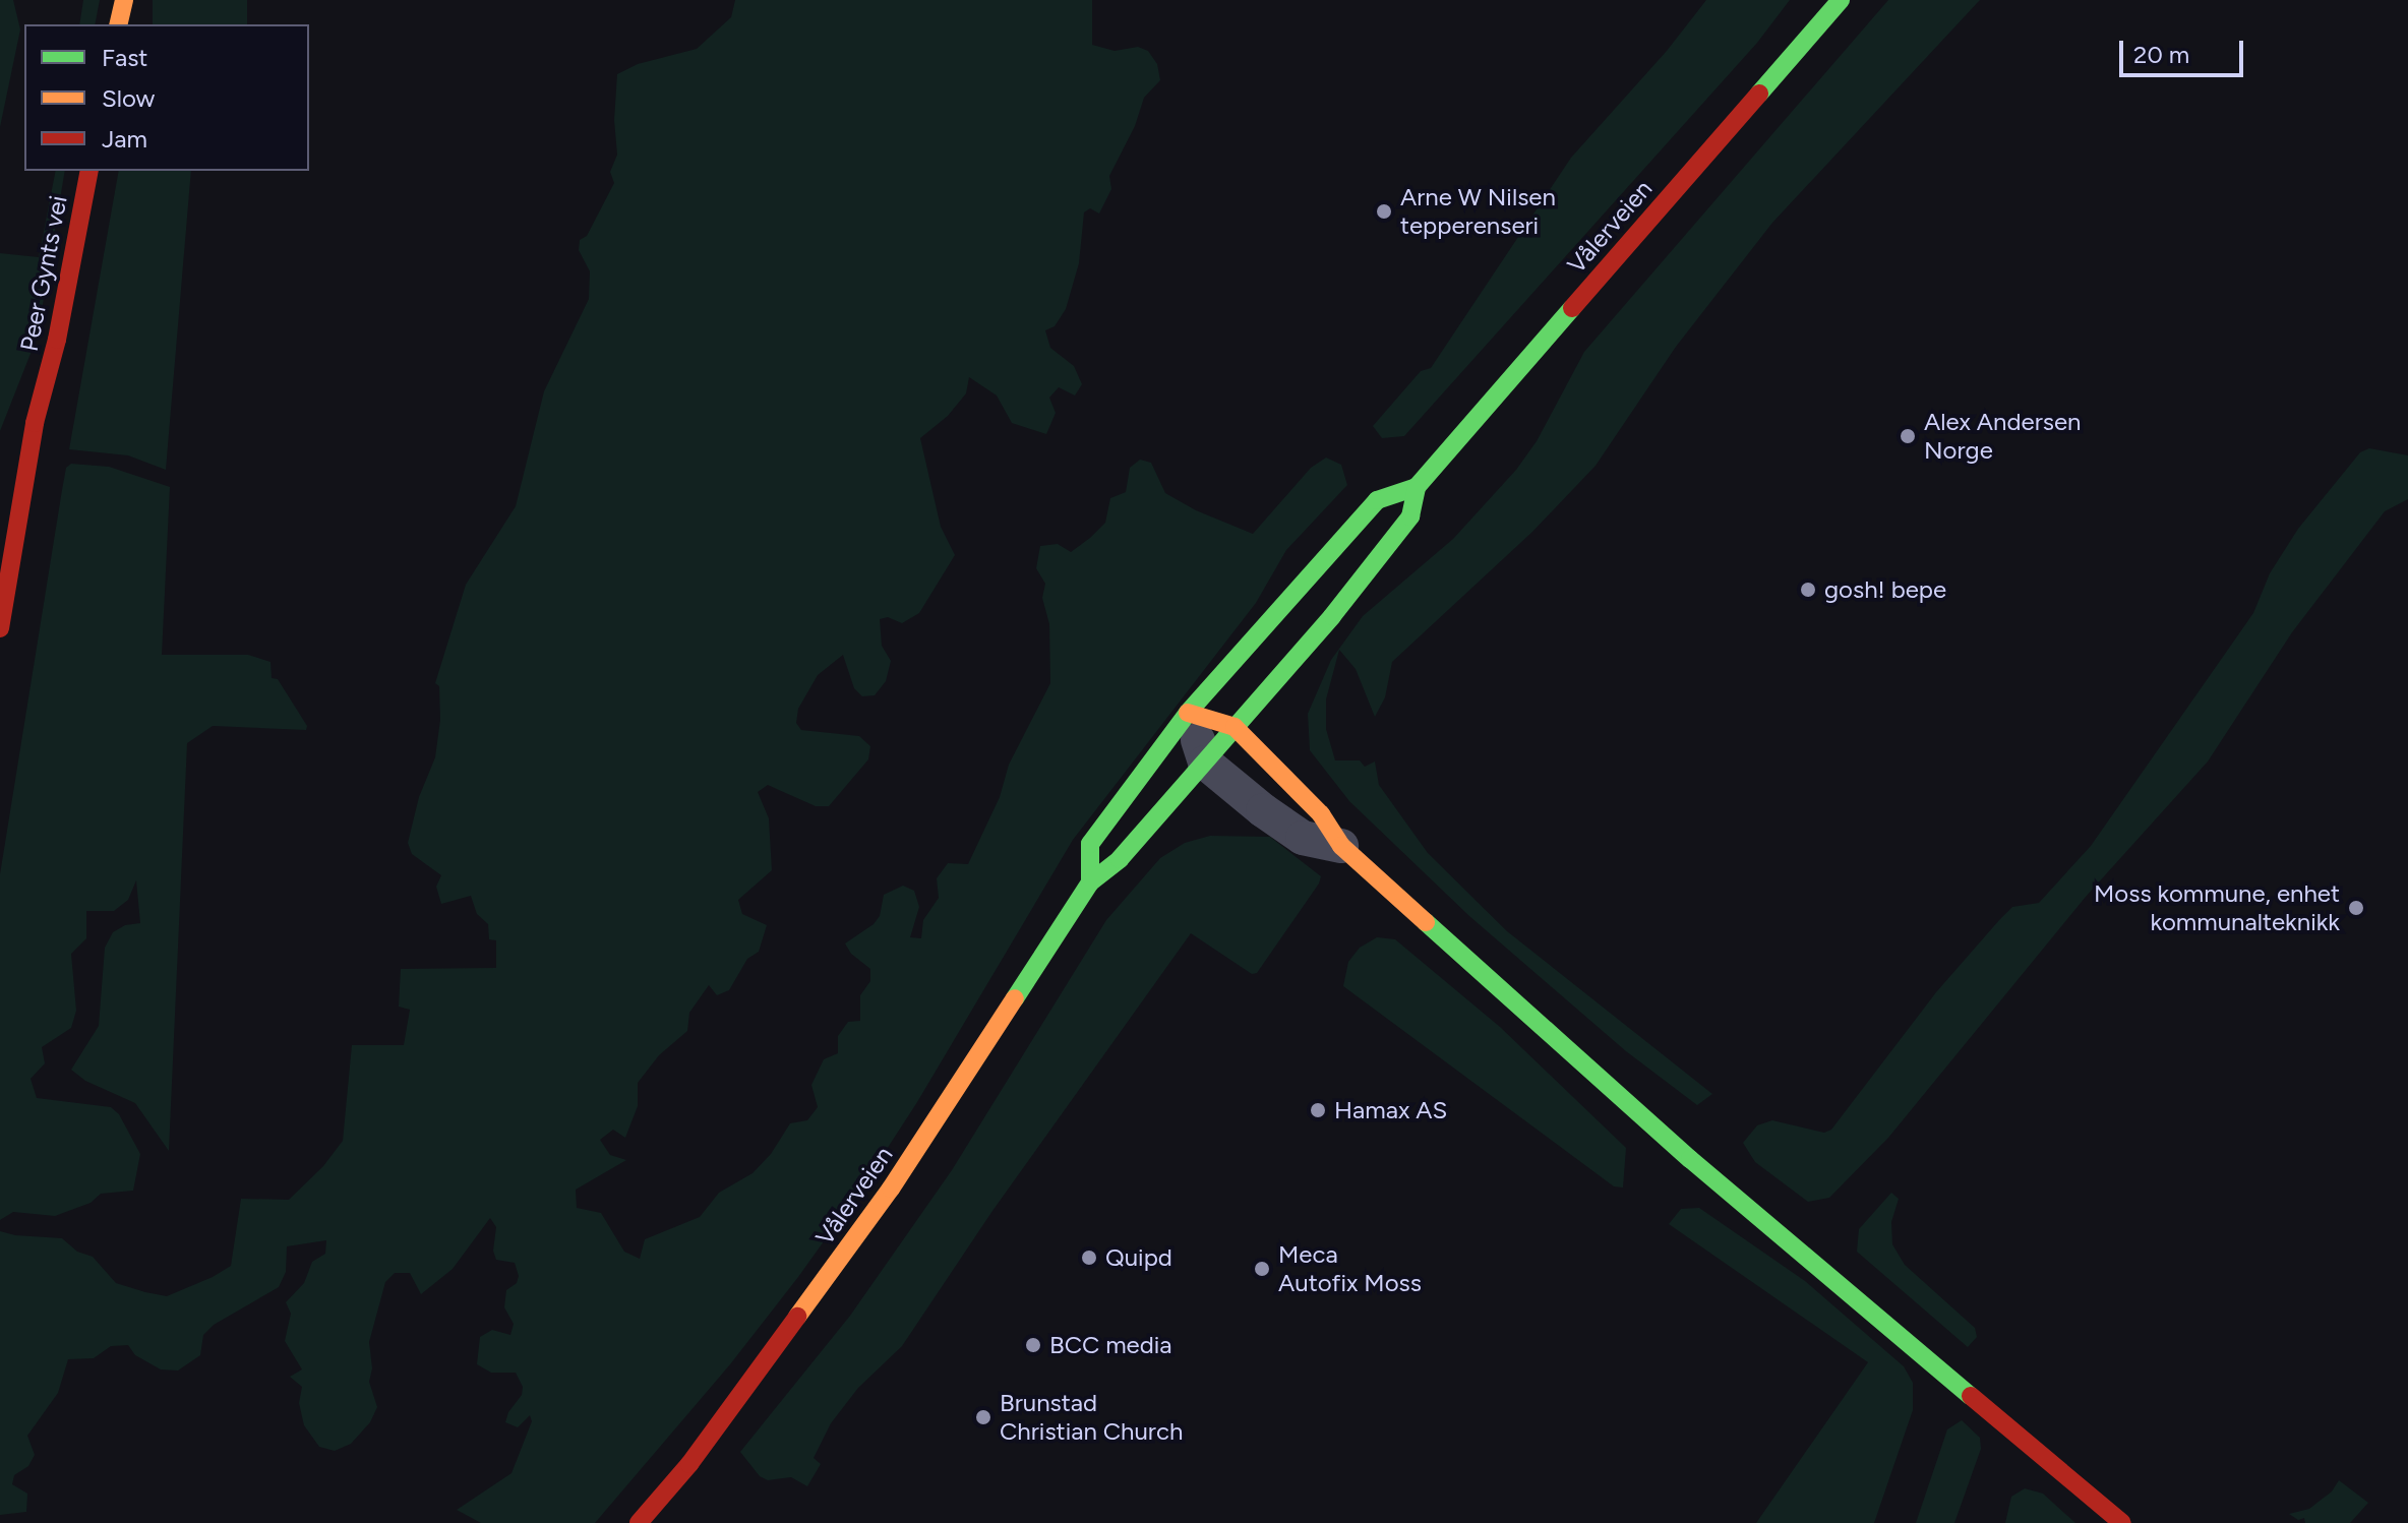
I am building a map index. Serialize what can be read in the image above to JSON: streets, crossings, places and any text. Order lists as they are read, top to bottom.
{
  "streets": {
    "street": ["Vålerveien", "Peer Gynts vei"]
  },
  "places": [
    "Arne W Nilsen tepperenseri",
    "Alex Andersen Norge",
    "gosh! bepe",
    "Moss kommune, enhet kommunalteknikk",
    "Hamax AS",
    "Quipd",
    "Meca Autofix Moss",
    "BCC media",
    "Brunstad Christian Church"
  ],
  "legend": ["Fast", "Slow", "Jam"],
  "scale_bar": "20 m"
}
